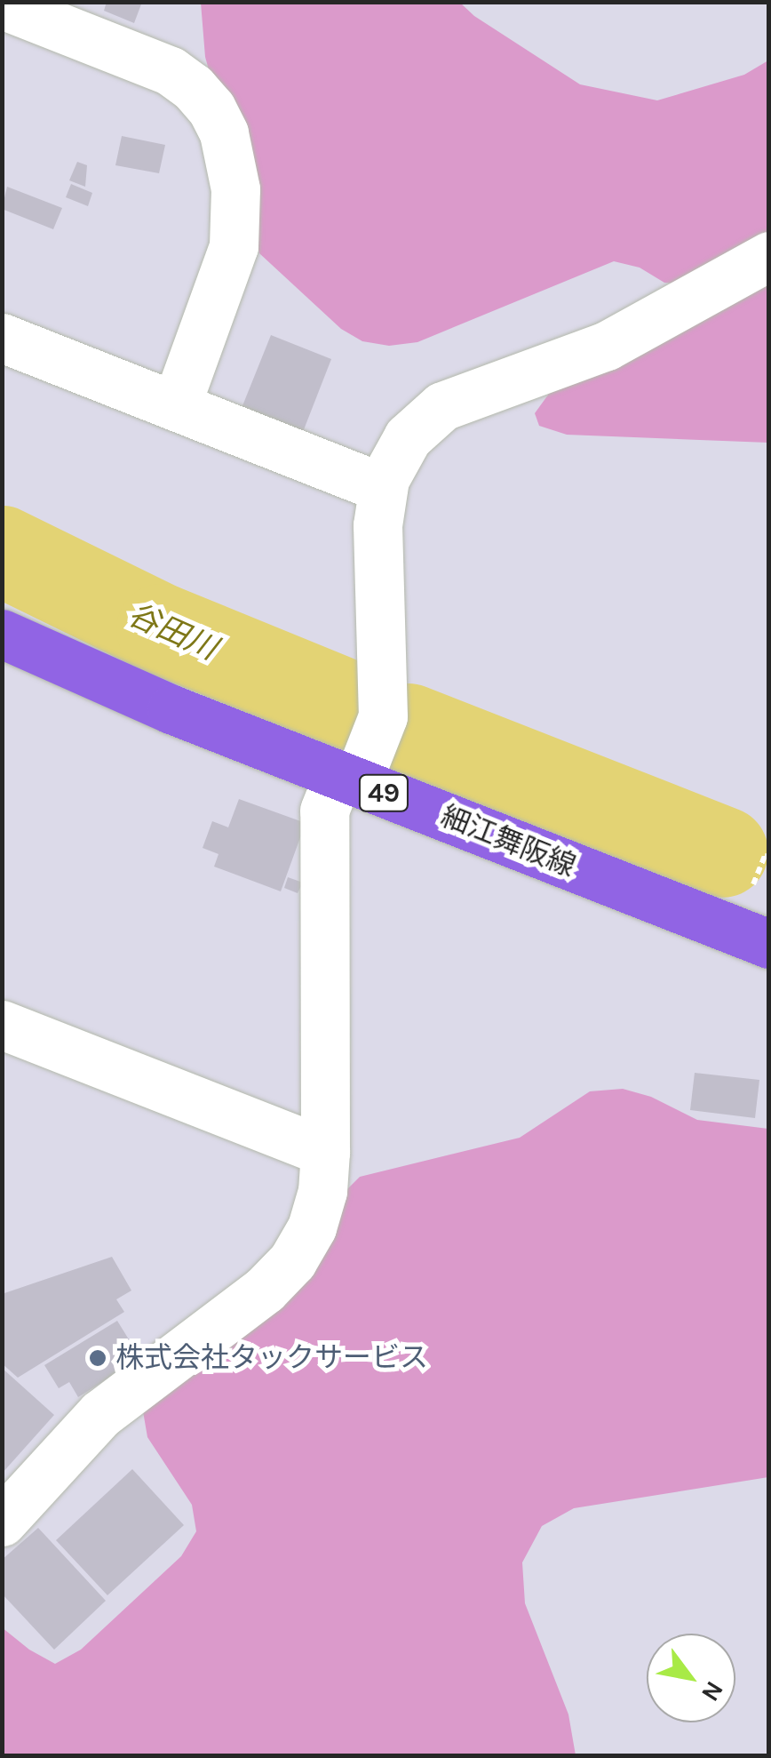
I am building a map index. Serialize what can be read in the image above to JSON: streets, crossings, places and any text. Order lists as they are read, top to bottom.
{
  "streets": {
    "main road": ["49", "細江舞阪線"]
  },
  "water": ["谷田川"],
  "places": ["株式会社タックサービス"],
  "north": "bottom right"
}
